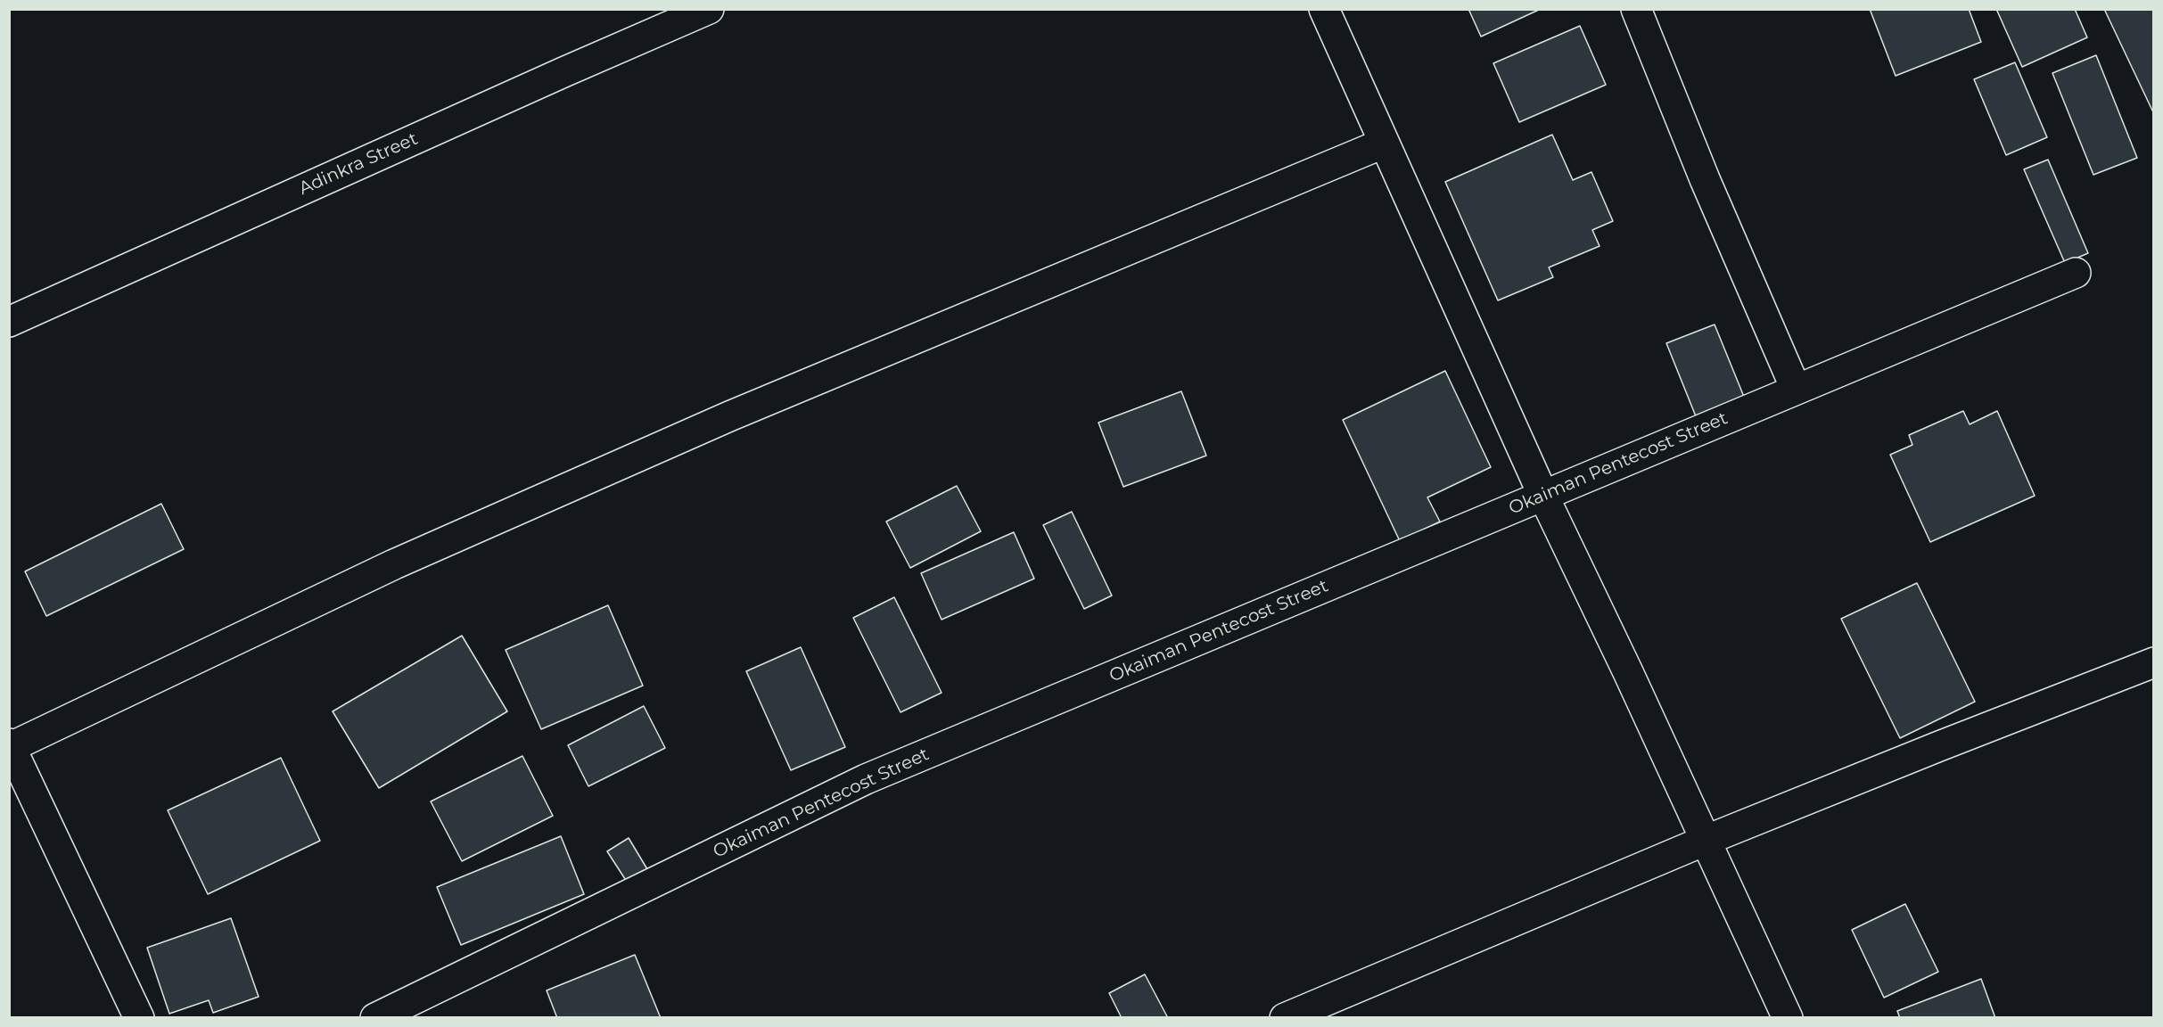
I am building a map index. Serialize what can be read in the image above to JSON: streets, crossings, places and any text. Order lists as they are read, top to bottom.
{
  "streets": {
    "street": ["Adinkra Street", "Okaiman Pentecost Street"]
  }
}
